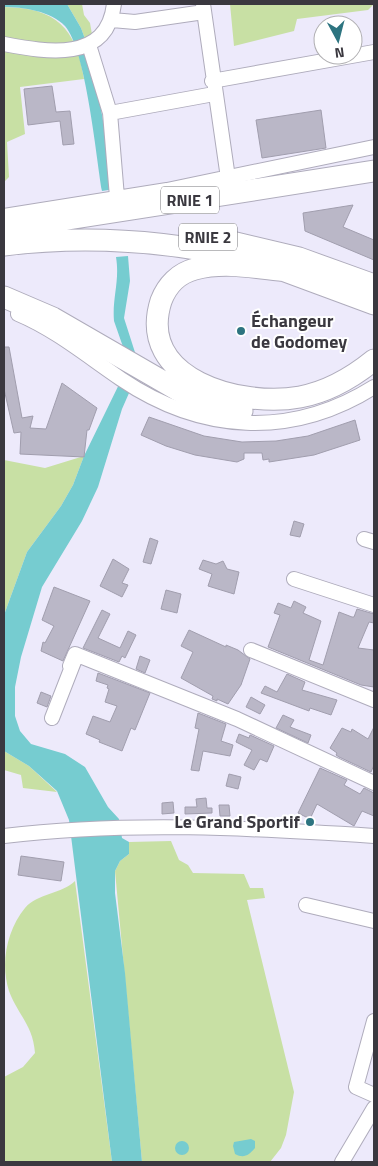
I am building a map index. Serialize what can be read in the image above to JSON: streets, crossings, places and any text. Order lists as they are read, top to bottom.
{
  "streets": {
    "highway": ["RNIE 1", "RNIE 2"]
  },
  "crossings": [
    ["RNIE 1", "RNIE 2"]
  ],
  "places": ["Échangeur de Godomey", "Le Grand Sportif"],
  "north": "bottom"
}
